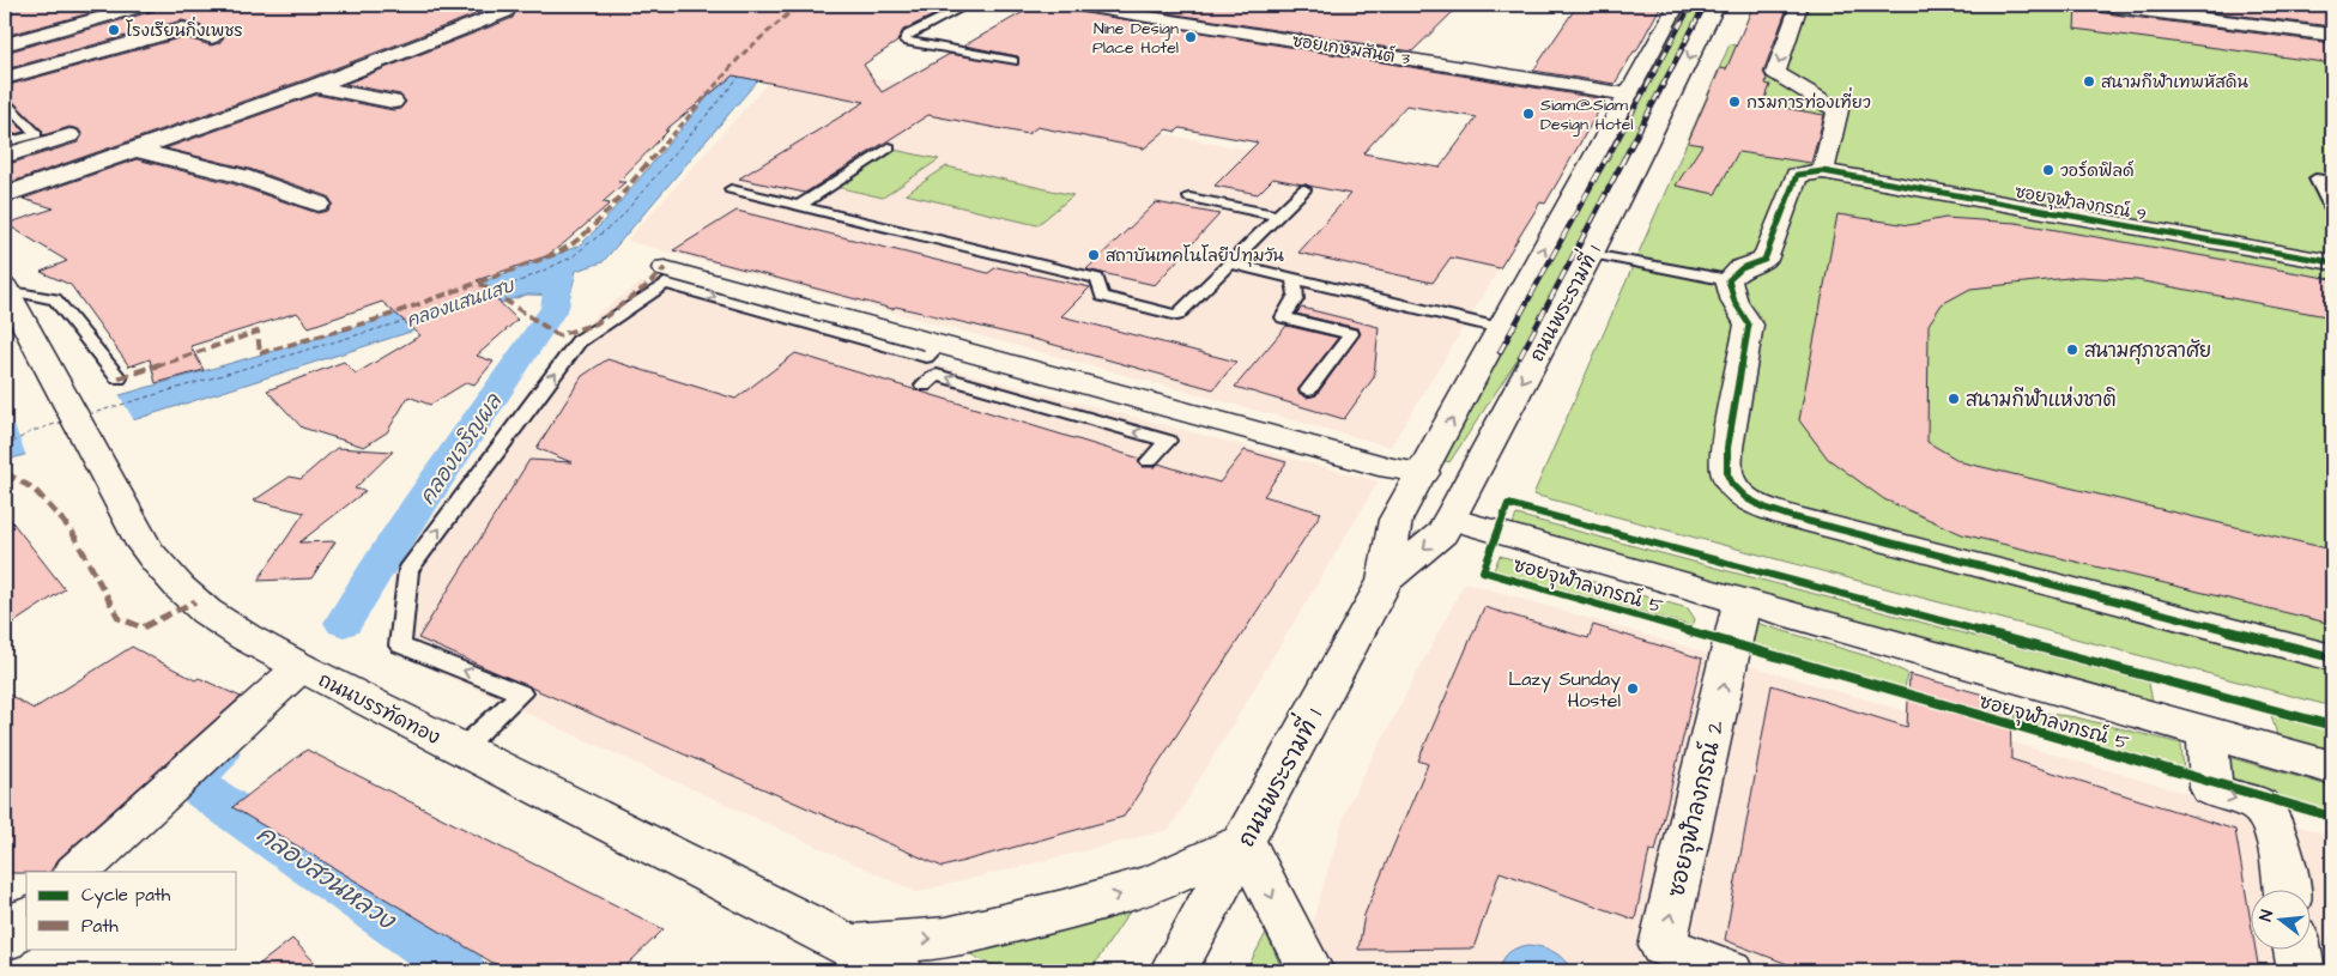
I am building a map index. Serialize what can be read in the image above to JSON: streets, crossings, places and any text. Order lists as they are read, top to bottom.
{
  "streets": {
    "street": [
      "ซอยเกษมสันต์ 3",
      "ซอยจุฬาลงกรณ์ 9",
      "ถนนพระรามที่ 1",
      "ซอยจุฬาลงกรณ์ 5",
      "ถนนบรรทัดทอง",
      "ซอยจุฬาลงกรณ์ 2"
    ]
  },
  "crossings": [
    ["ซอยเกษมสันต์ 3", "ถนนพระรามที่ 1"],
    ["ถนนพระรามที่ 1", "ซอยจุฬาลงกรณ์ 5"],
    ["ซอยจุฬาลงกรณ์ 5", "ซอยจุฬาลงกรณ์ 2"]
  ],
  "one_way": ["ซอยจุฬาลงกรณ์ 2"],
  "water": ["คลองแสนแสบ", "คลองเจริญผล", "คลองสวนหลวง"],
  "places": [
    "โรงเรียนกิ่งเพชร",
    "Nine Design Place Hotel",
    "สนามกีฬาเทพหัสดิน",
    "กรมการท่องเที่ยว",
    "Siam@Siam Design Hotel",
    "วอร์ดฟิลด์",
    "สถาบันเทคโนโลยีปทุมวัน",
    "สนามศุภชลาศัย",
    "สนามกีฬาแห่งชาติ",
    "Lazy Sunday Hostel"
  ],
  "legend": ["Cycle path", "Path"],
  "north": "left"
}
